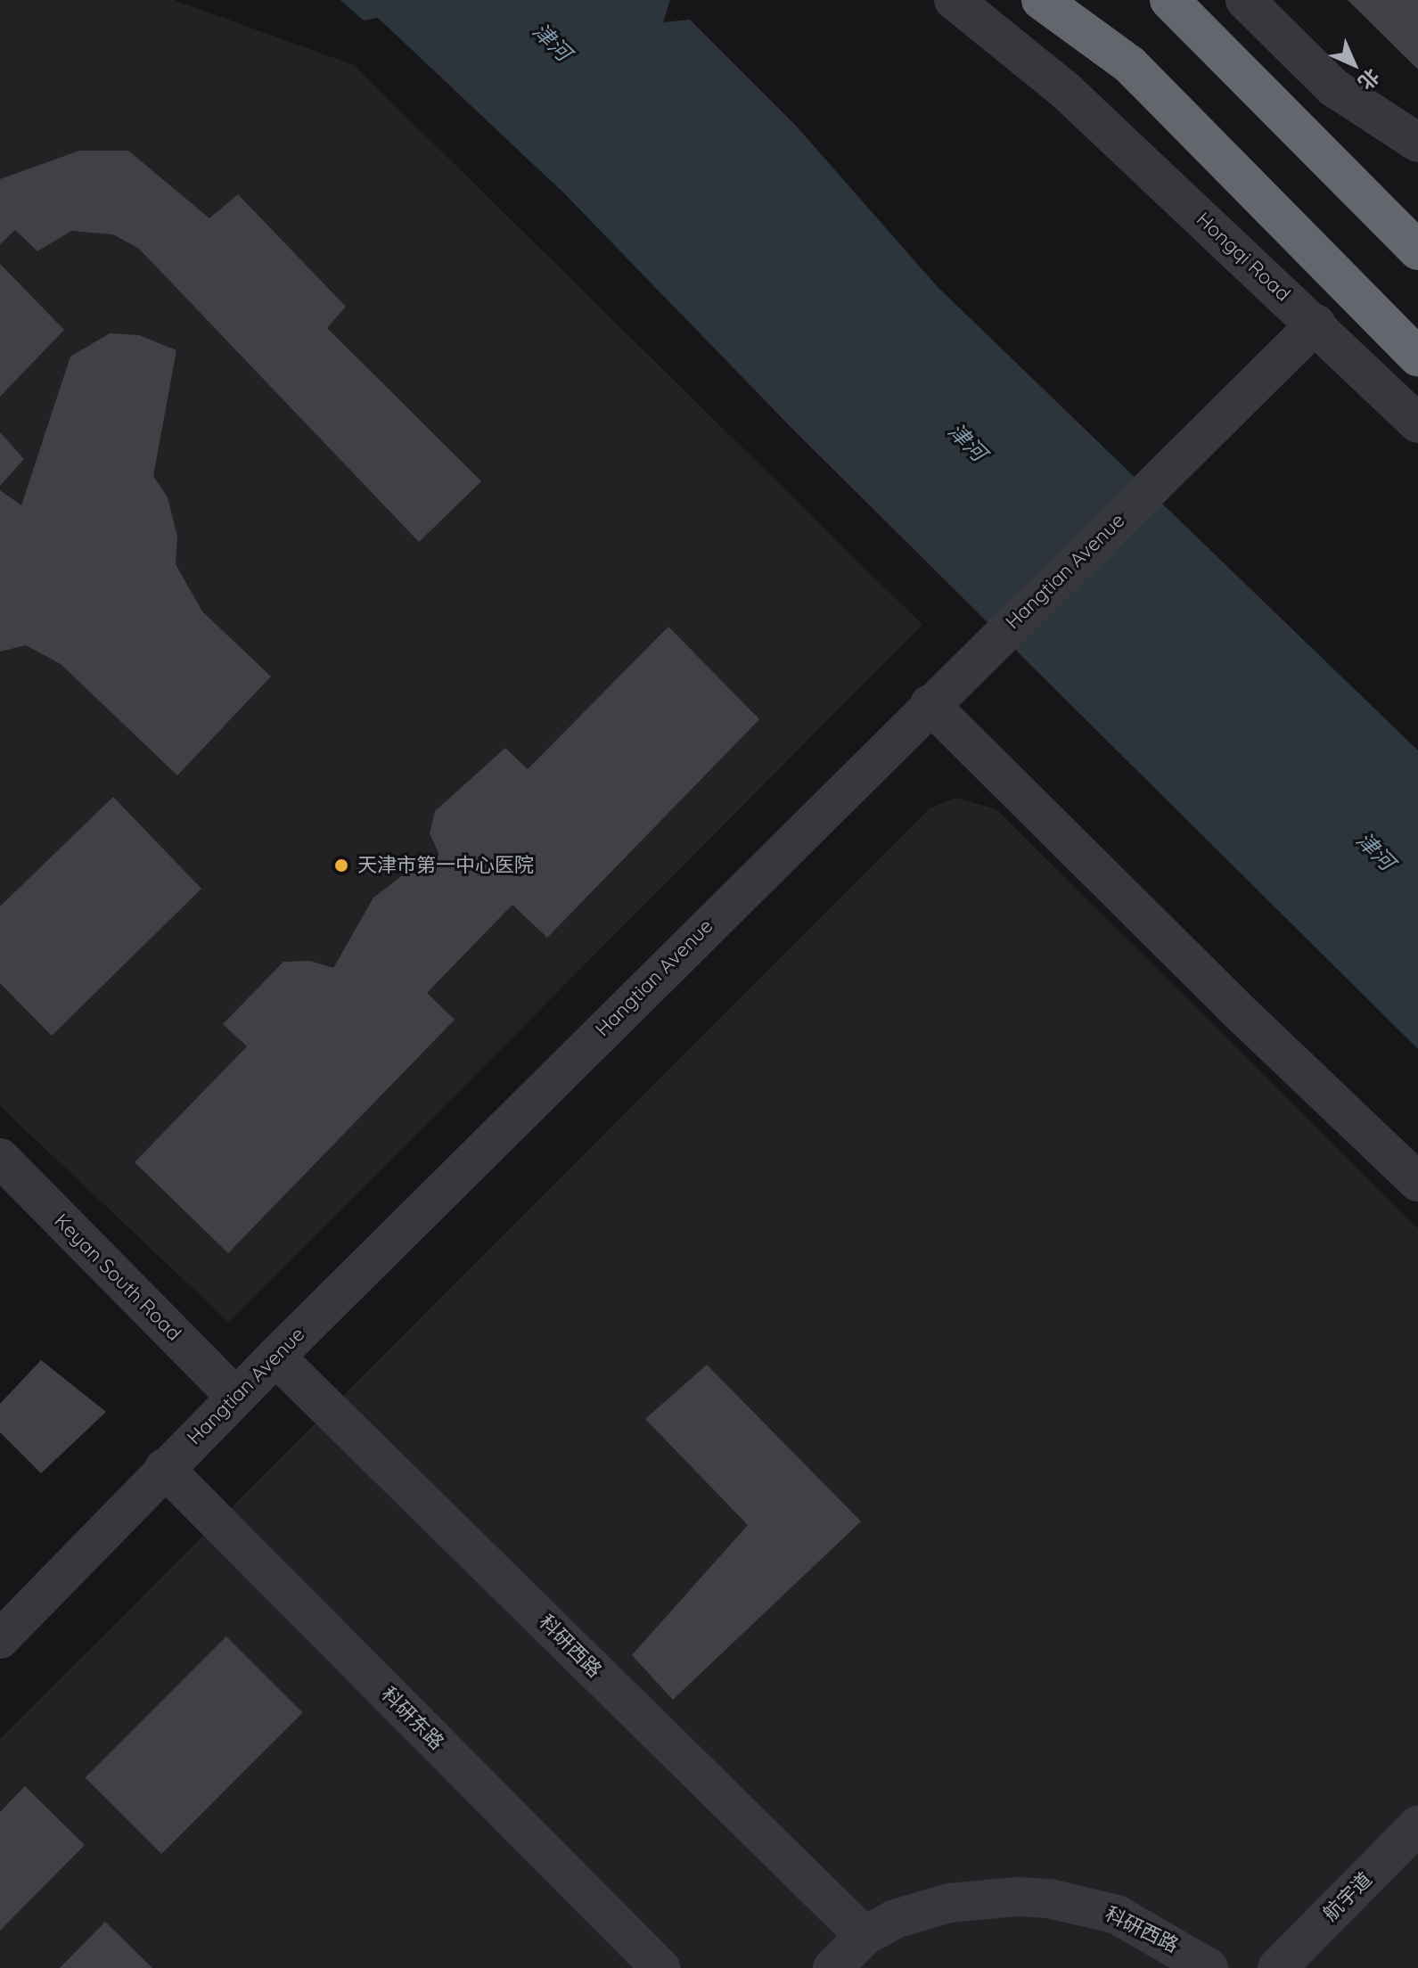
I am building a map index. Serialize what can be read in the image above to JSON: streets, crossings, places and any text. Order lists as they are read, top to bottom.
{
  "streets": {
    "street": [
      "Hongqi Road",
      "Hangtian Avenue",
      "Keyan South Road",
      "科研西路",
      "科研东路",
      "航宇道"
    ]
  },
  "crossings": [
    ["Hongqi Road", "Hangtian Avenue"],
    ["Hangtian Avenue", "Keyan South Road"],
    ["Hangtian Avenue", "科研西路"],
    ["Hangtian Avenue", "科研东路"]
  ],
  "water": ["津河"],
  "places": ["天津市第一中心医院"],
  "north": "bottom right"
}
